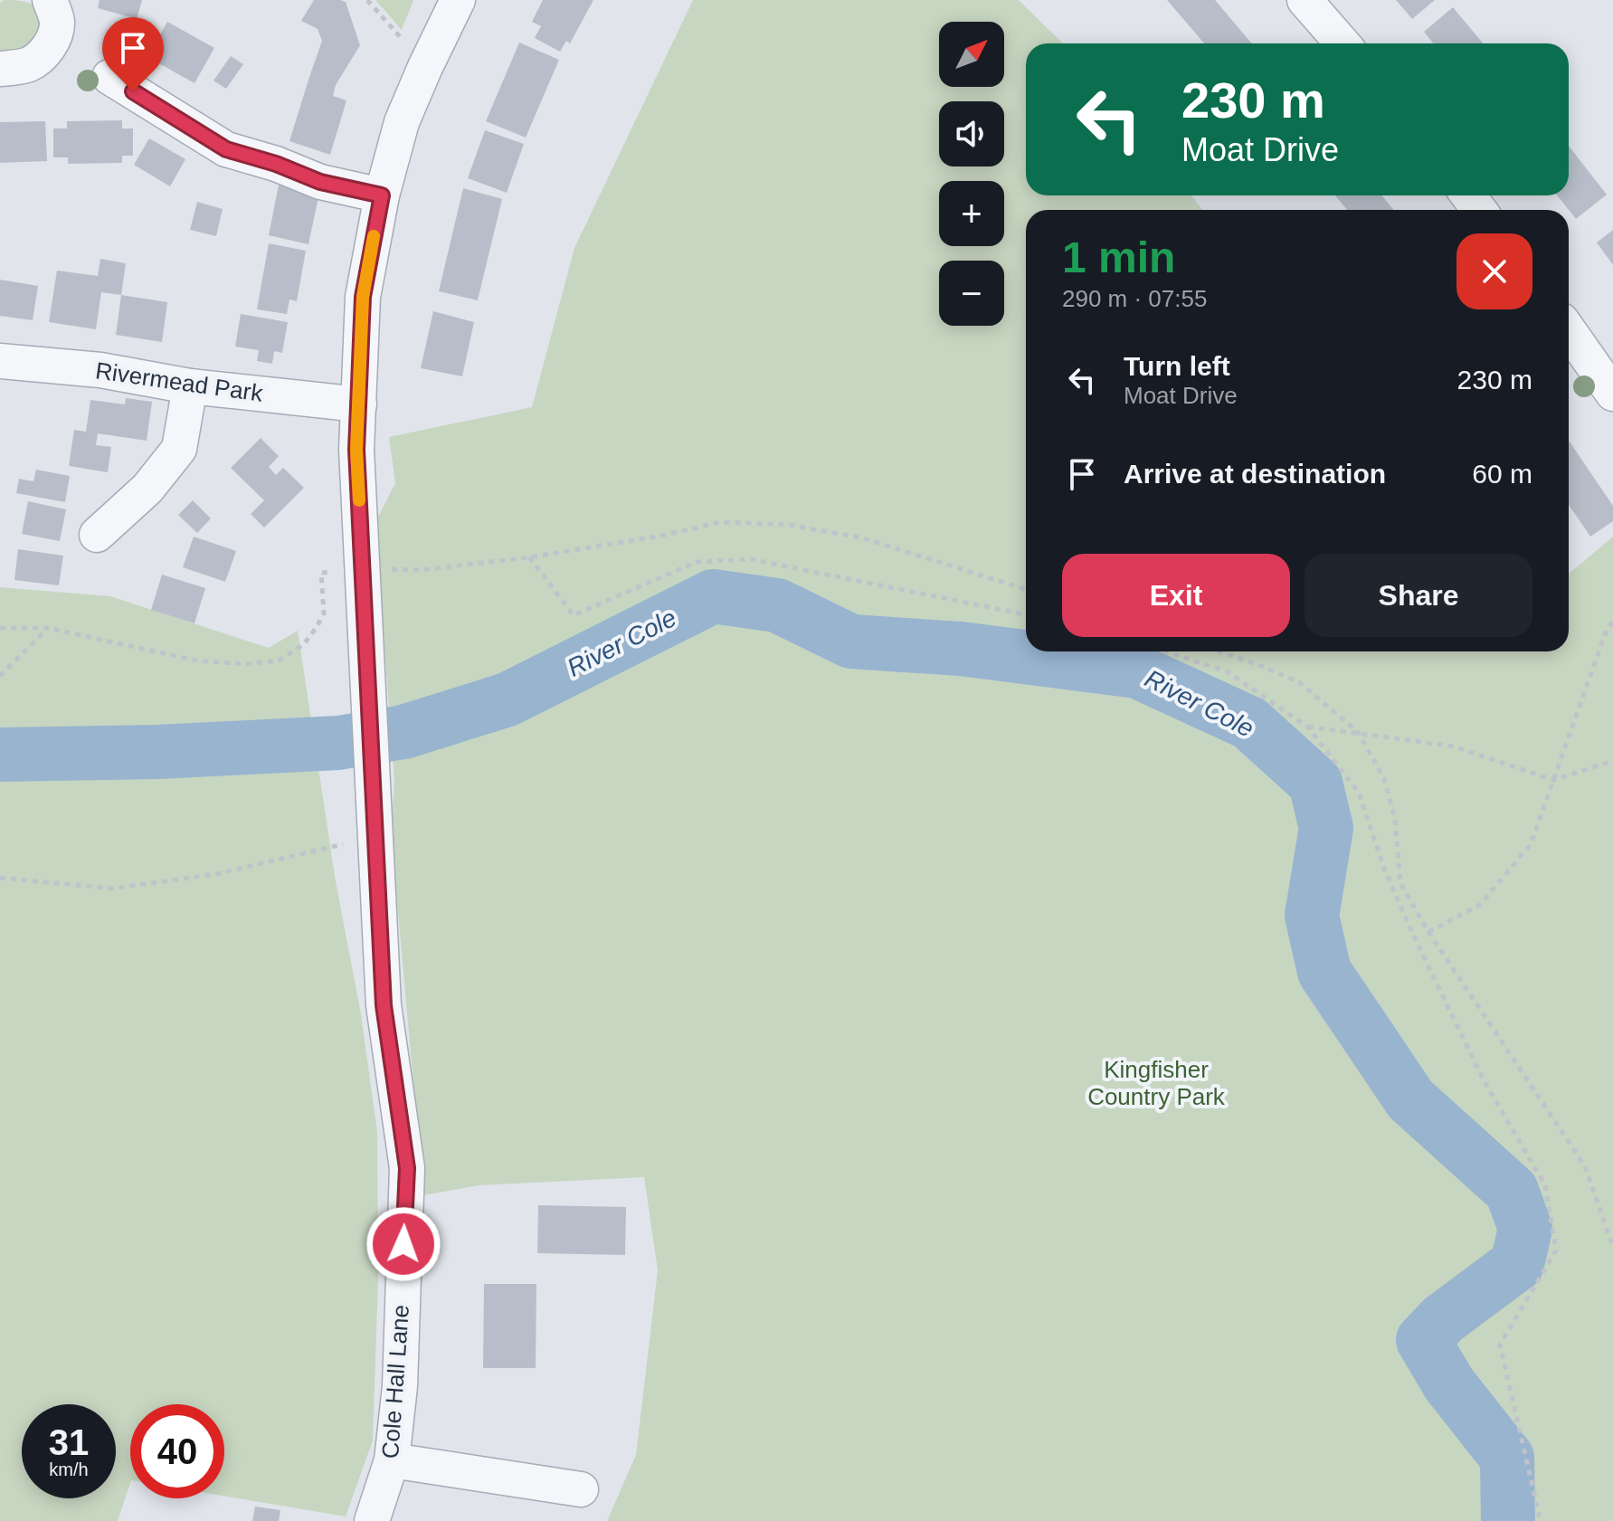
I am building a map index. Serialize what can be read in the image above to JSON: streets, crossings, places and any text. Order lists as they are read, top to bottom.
{
  "streets": {
    "street": ["Rivermead Park", "Cole Hall Lane"]
  },
  "crossings": [
    ["Rivermead Park", "Cole Hall Lane"]
  ],
  "water": ["River Cole"],
  "parks": ["Kingfisher Country Park"],
  "north": "top right",
  "page": {
    "map_buttons": ["+", "−"],
    "turn": ["230 m", "Moat Drive"],
    "heading": ["1 min", "290 m · 07:55"],
    "list": [
      {
        "name": "Turn left",
        "note": "Moat Drive",
        "value": "230 m"
      },
      {
        "name": "Arrive at destination",
        "value": "60 m"
      }
    ],
    "buttons": ["Exit", "Share"],
    "speed": "31 km/h",
    "limit": "40"
  }
}
